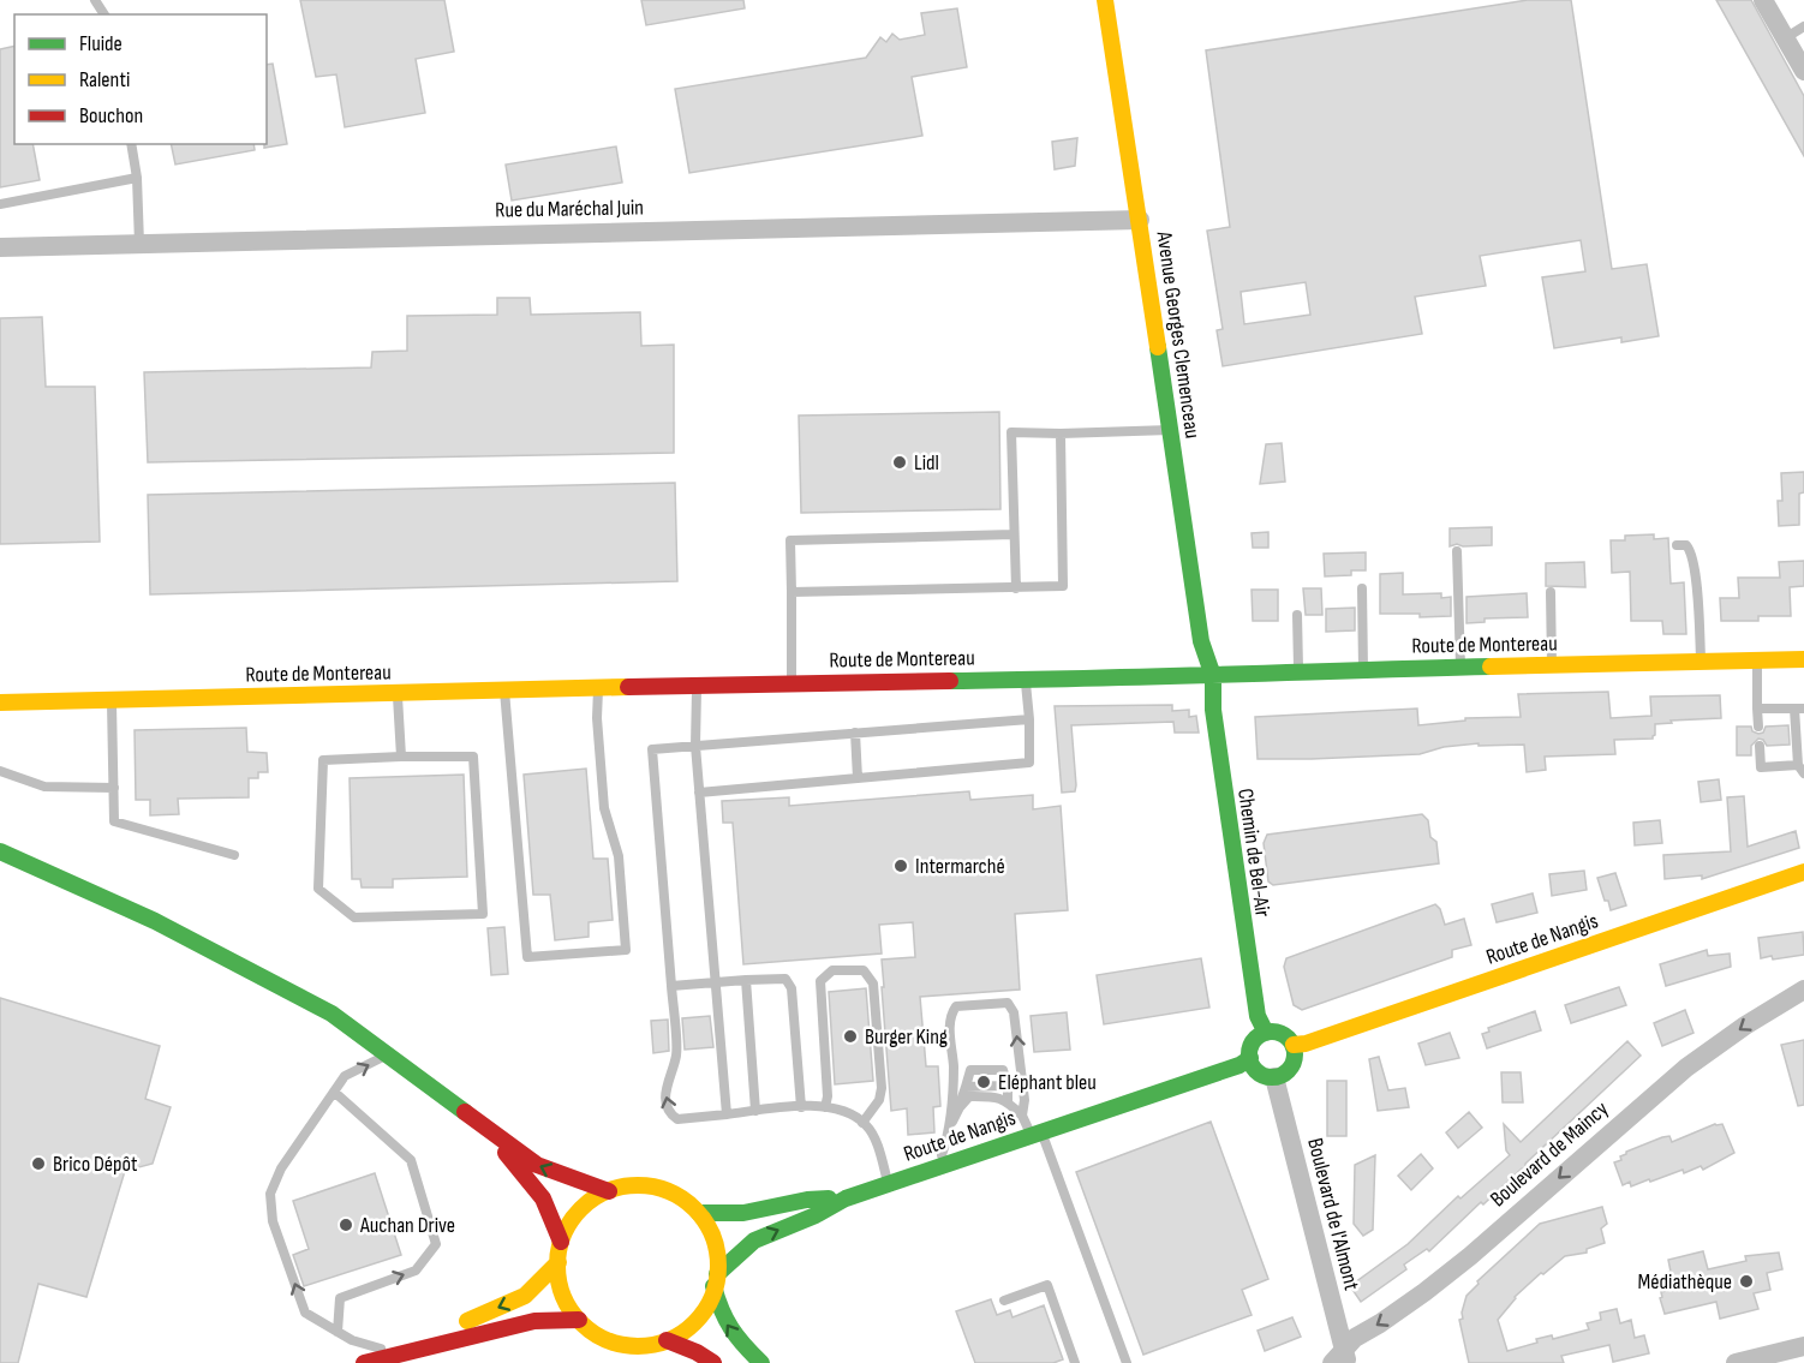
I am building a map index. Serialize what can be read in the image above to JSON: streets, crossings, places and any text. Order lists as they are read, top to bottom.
{
  "streets": {
    "main road": [
      "Avenue Georges Clemenceau",
      "Route de Montereau",
      "Chemin de Bel-Air",
      "Route de Nangis"
    ],
    "street": ["Rue du Maréchal Juin", "Boulevard de Maincy", "Boulevard de l'Almont"]
  },
  "crossings": [
    ["Rue du Maréchal Juin", "Avenue Georges Clemenceau"],
    ["Avenue Georges Clemenceau", "Route de Montereau"],
    ["Avenue Georges Clemenceau", "Chemin de Bel-Air"],
    ["Route de Montereau", "Chemin de Bel-Air"],
    ["Chemin de Bel-Air", "Route de Nangis"],
    ["Chemin de Bel-Air", "Boulevard de l'Almont"],
    ["Route de Nangis", "Boulevard de l'Almont"],
    ["Boulevard de Maincy", "Boulevard de l'Almont"]
  ],
  "one_way": ["Boulevard de Maincy"],
  "places": [
    "Lidl",
    "Intermarché",
    "Burger King",
    "Eléphant bleu",
    "Brico Dépôt",
    "Auchan Drive",
    "Médiathèque"
  ],
  "legend": ["Fluide", "Ralenti", "Bouchon"]
}
